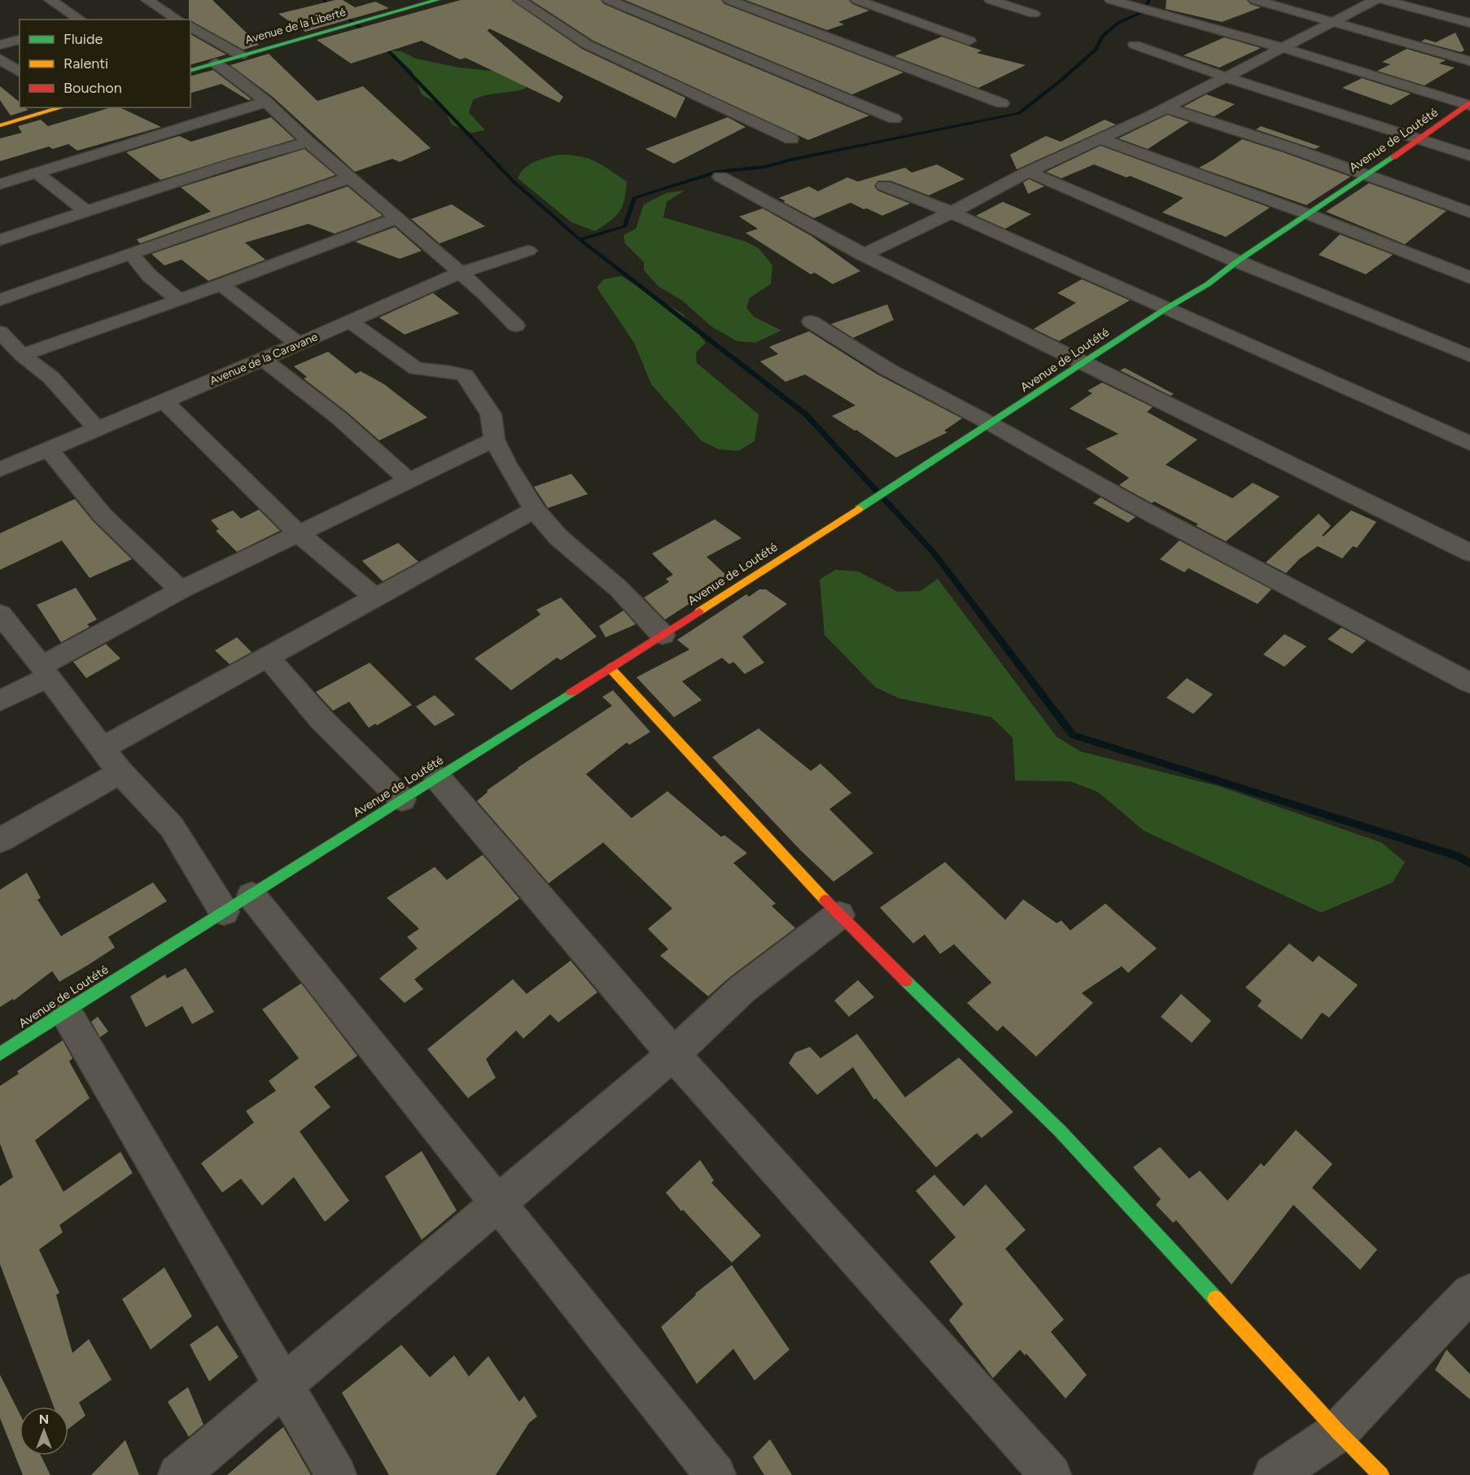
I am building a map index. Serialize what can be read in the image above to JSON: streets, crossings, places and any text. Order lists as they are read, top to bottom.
{
  "streets": {
    "street": ["Avenue de la Liberté", "Avenue de Loutété", "Avenue de la Caravane"]
  },
  "legend": ["Fluide", "Ralenti", "Bouchon"],
  "north": "top"
}
